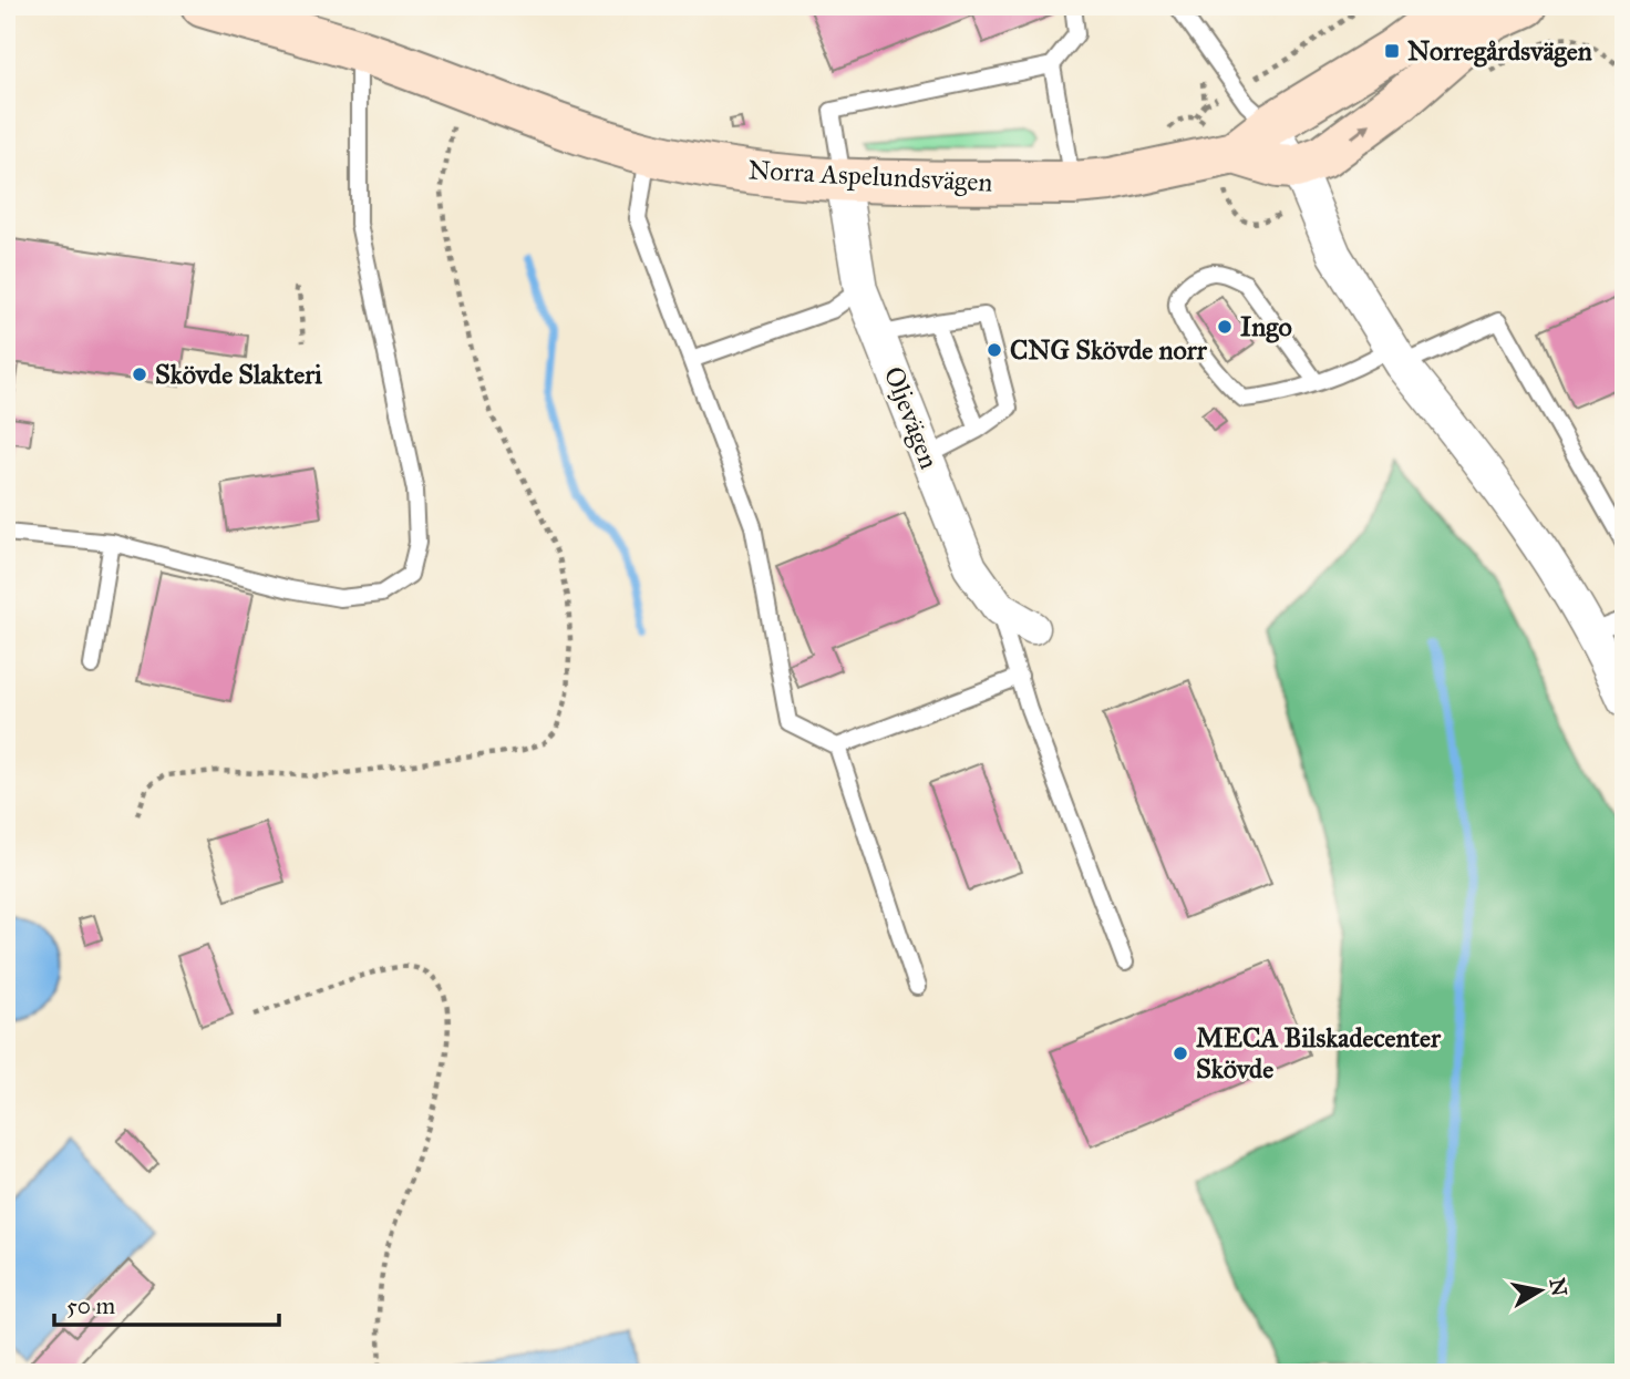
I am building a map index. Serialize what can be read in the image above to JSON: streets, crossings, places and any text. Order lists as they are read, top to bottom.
{
  "streets": {
    "street": ["Norra Aspelundsvägen", "Oljevägen"]
  },
  "crossings": [
    ["Norra Aspelundsvägen", "Oljevägen"]
  ],
  "places": {
    "transit": ["Norregårdsvägen"],
    "other": [
      "Ingo",
      "CNG Skövde norr",
      "Skövde Slakteri",
      "MECA Bilskadecenter Skövde"
    ]
  },
  "scale_bar": "50 m",
  "north": "right"
}
